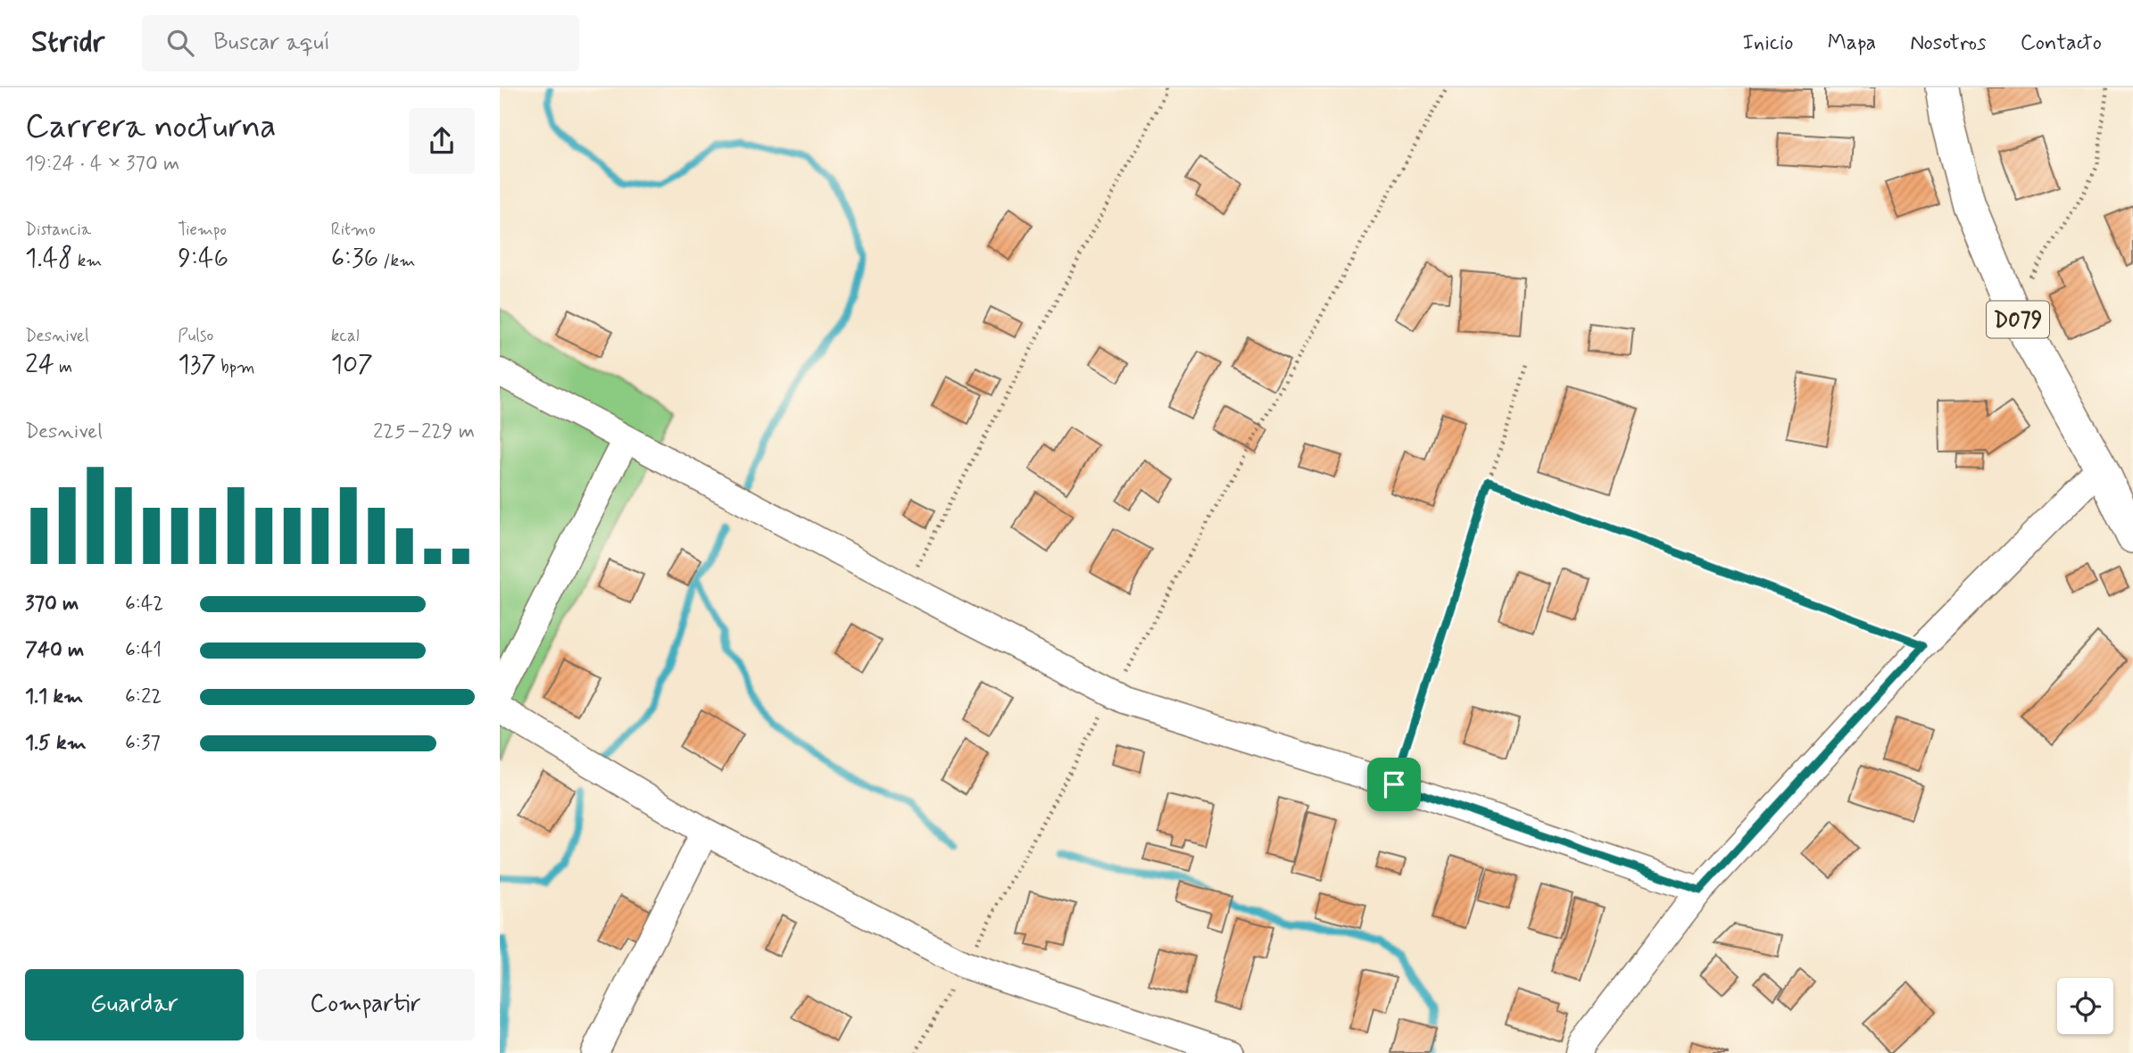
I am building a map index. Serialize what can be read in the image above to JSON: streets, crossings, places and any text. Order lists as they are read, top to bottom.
{
  "streets": {
    "main road": ["D079"]
  },
  "page": {
    "header": "Stridr",
    "search": "Buscar aquí",
    "nav": [
      "Inicio",
      "Mapa",
      "Nosotros",
      "Contacto"
    ],
    "heading": ["Carrera nocturna", "19:24 · 4 × 370 m"],
    "stats": [
      ["Distancia", "1.48 km"],
      ["Tiempo", "9:46"],
      ["Ritmo", "6:36 /km"],
      ["Desnivel", "24 m"],
      ["Pulso", "137 bpm"],
      ["kcal", "107"]
    ],
    "chart": ["Desnivel", "225–229 m"],
    "list": [
      {
        "name": "370 m",
        "note": "6:42"
      },
      {
        "name": "740 m",
        "note": "6:41"
      },
      {
        "name": "1.1 km",
        "note": "6:22"
      },
      {
        "name": "1.5 km",
        "note": "6:37"
      }
    ],
    "buttons": ["Guardar", "Compartir"]
  }
}
